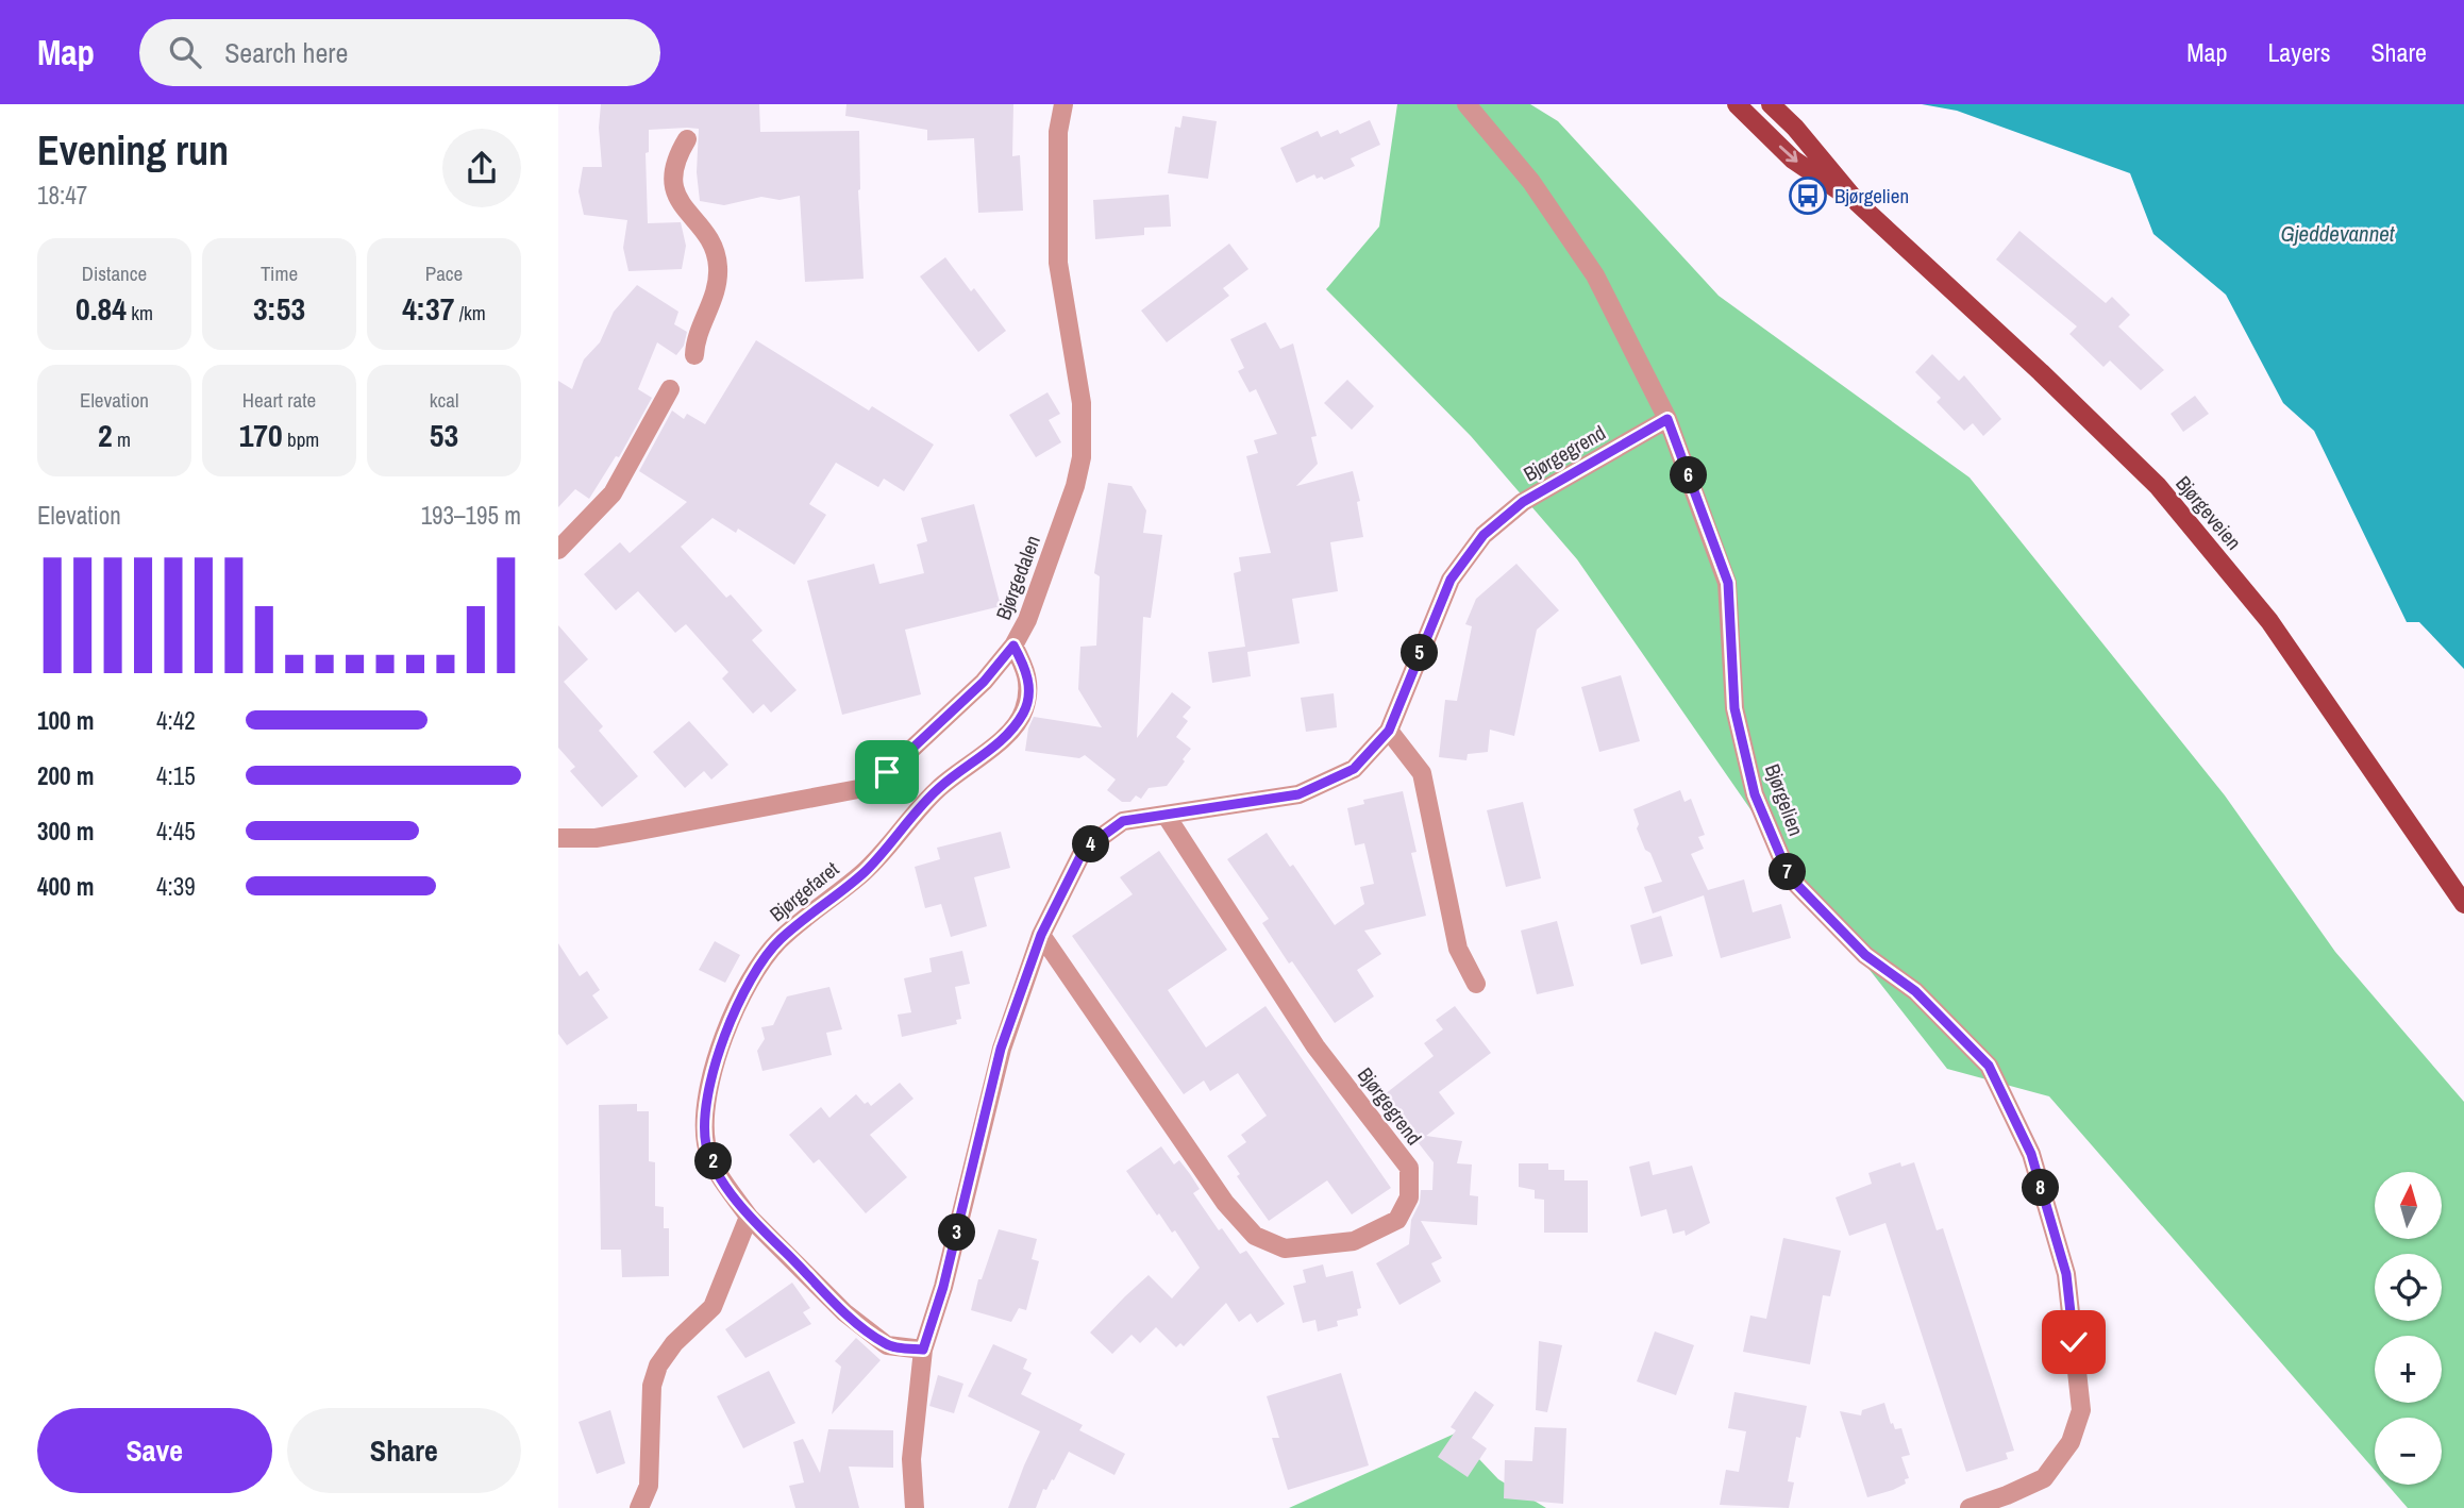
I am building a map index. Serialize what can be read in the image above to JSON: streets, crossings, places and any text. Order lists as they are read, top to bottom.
{
  "streets": {
    "main road": ["Bjørgeveien"],
    "street": [
      "Bjørgegrend",
      "Bjørgedalen",
      "Bjørgelien",
      "Bjørgefaret"
    ]
  },
  "crossings": [
    ["Bjørgegrend", "Bjørgelien"],
    ["Bjørgegrend", "Bjørgefaret"],
    ["Bjørgedalen", "Bjørgefaret"]
  ],
  "water": ["Gjeddevannet"],
  "places": {
    "bus stop": ["Bjørgelien"]
  },
  "north": "top",
  "page": {
    "header": "Map",
    "search": "Search here",
    "nav": ["Map", "Layers", "Share"],
    "heading": ["Evening run", "18:47"],
    "stats": [
      ["Distance", "0.84 km"],
      ["Time", "3:53"],
      ["Pace", "4:37 /km"],
      ["Elevation", "2 m"],
      ["Heart rate", "170 bpm"],
      ["kcal", "53"]
    ],
    "pins": [
      "6",
      "5",
      "4",
      "7",
      "2",
      "8",
      "3"
    ],
    "chart": ["Elevation", "193–195 m"],
    "list": [
      {
        "name": "100 m",
        "note": "4:42"
      },
      {
        "name": "200 m",
        "note": "4:15"
      },
      {
        "name": "300 m",
        "note": "4:45"
      },
      {
        "name": "400 m",
        "note": "4:39"
      }
    ],
    "map_buttons": ["+", "−"],
    "buttons": ["Save", "Share"]
  }
}
